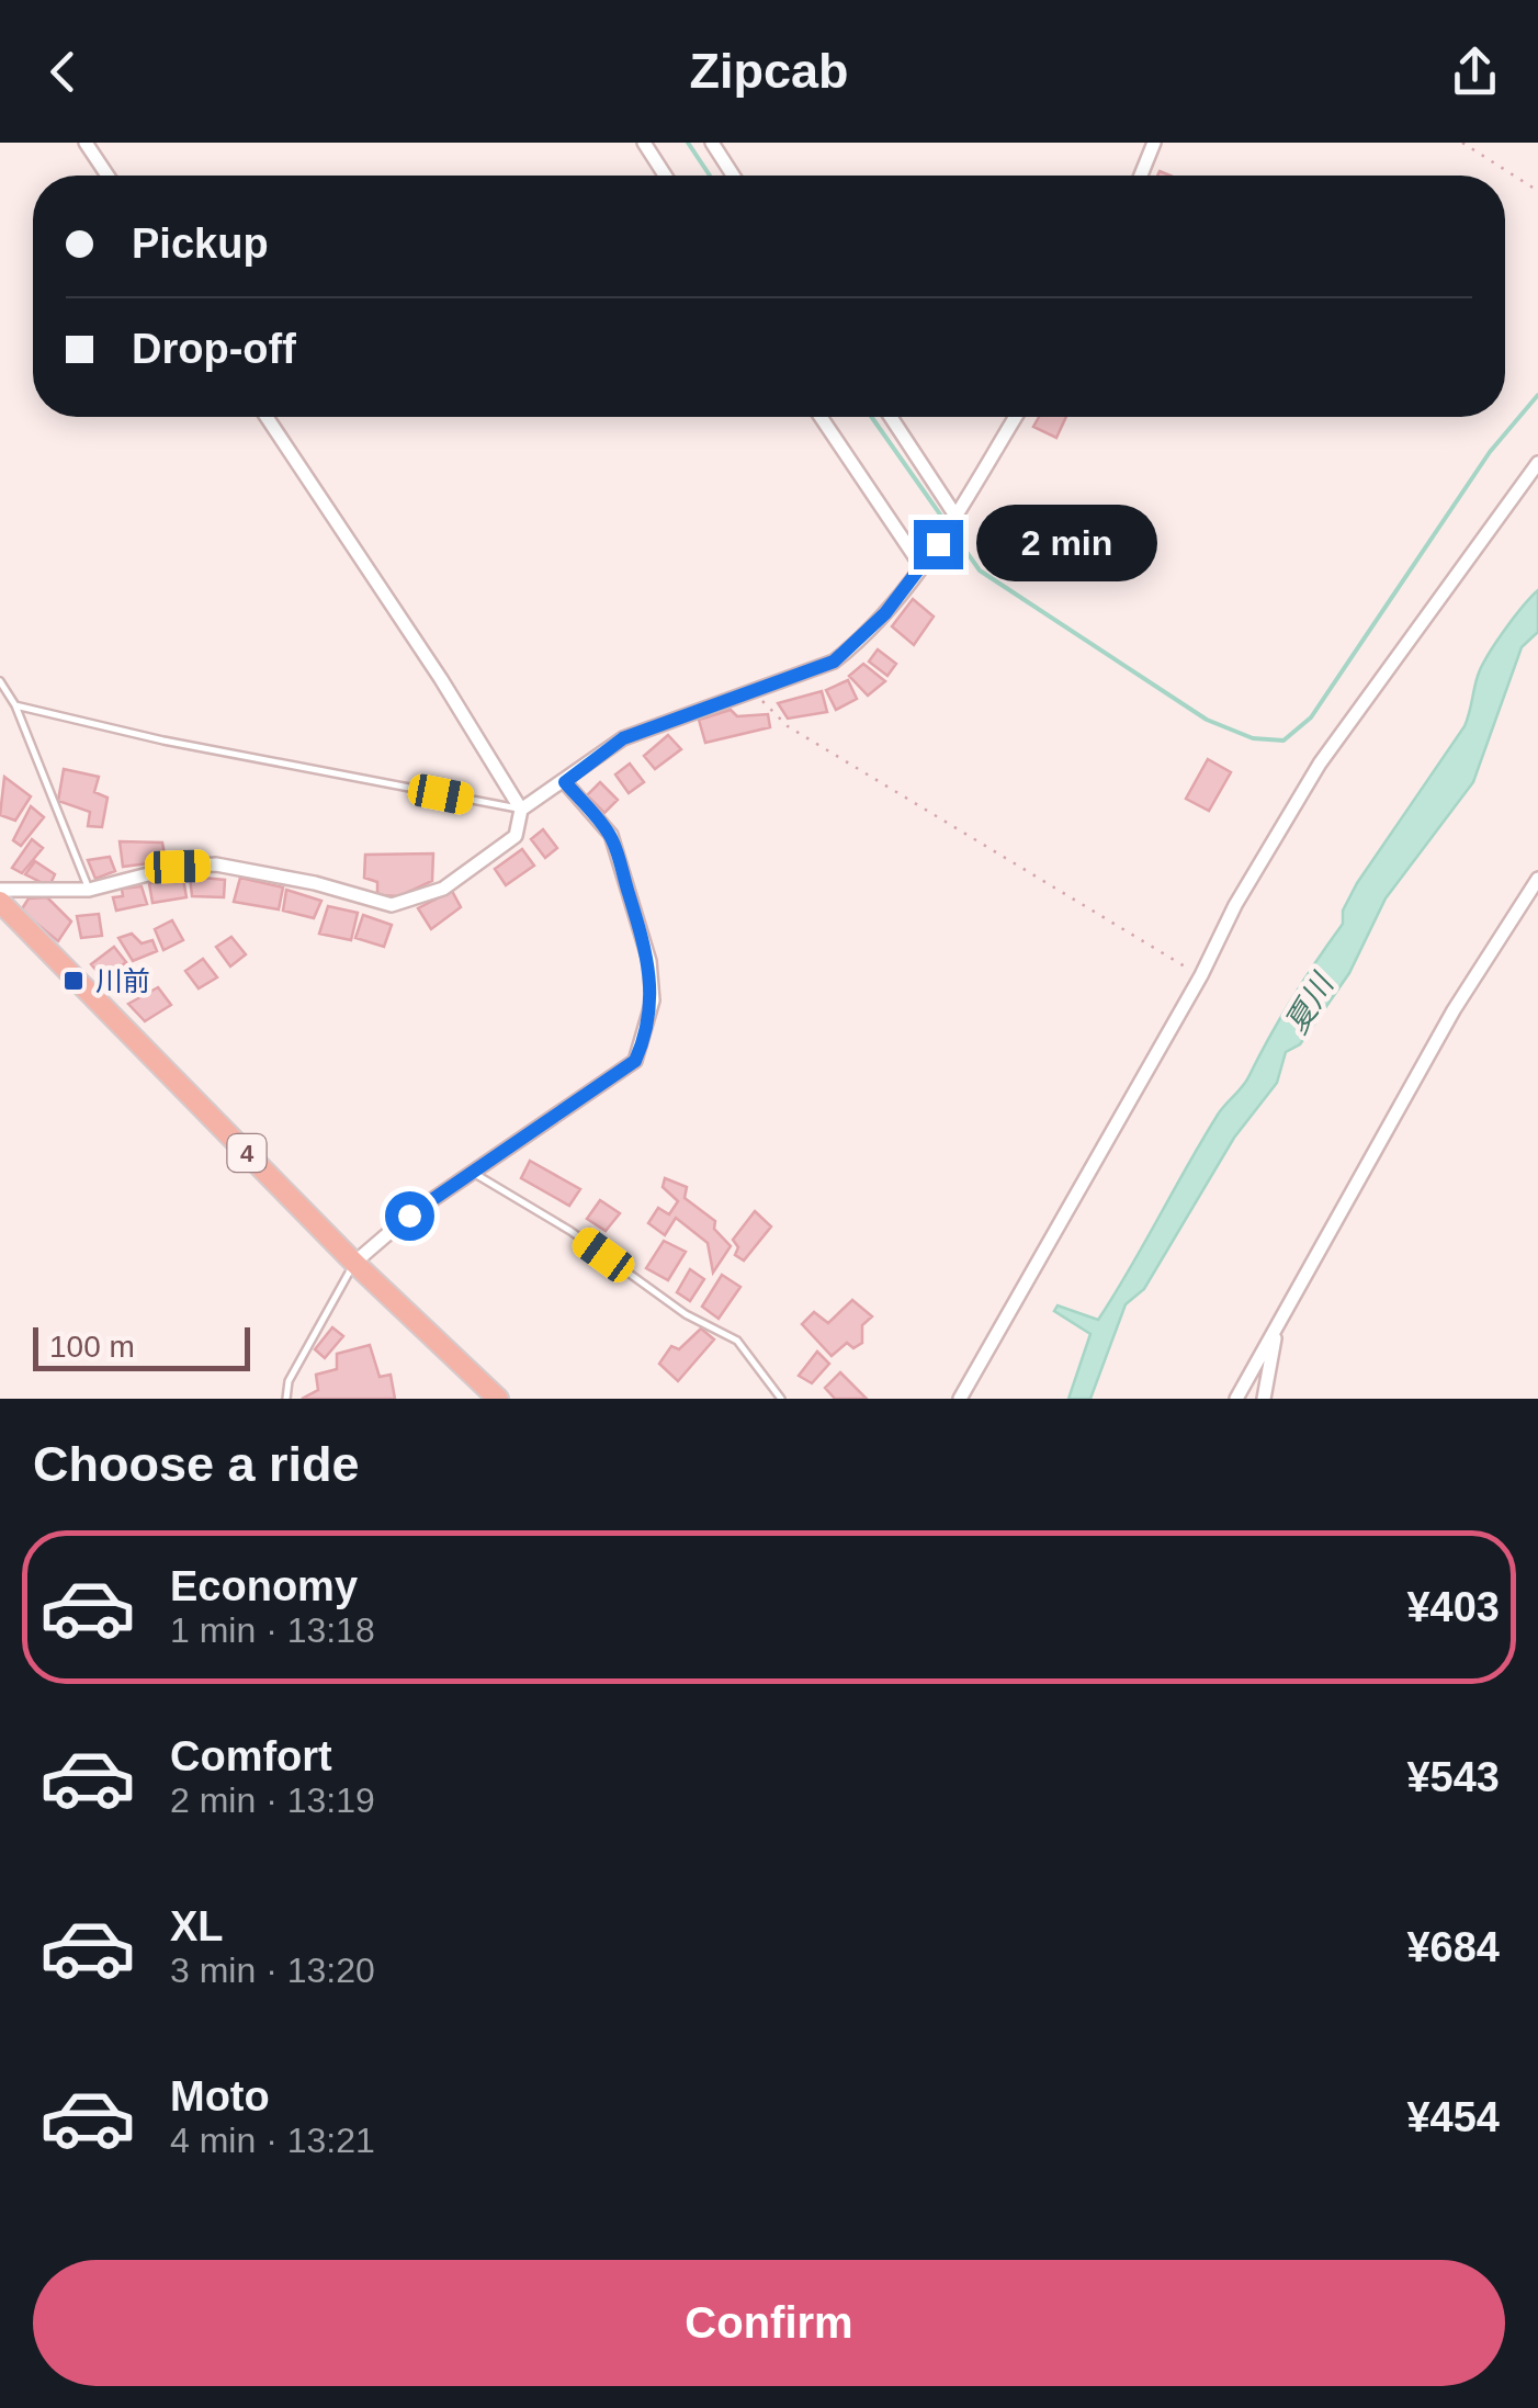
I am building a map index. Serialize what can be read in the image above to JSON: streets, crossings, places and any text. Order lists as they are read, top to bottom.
{
  "streets": {
    "main road": ["4"]
  },
  "water": ["夏川"],
  "places": {
    "transit": ["川前"]
  },
  "scale_bar": "100 m",
  "page": {
    "header": "Zipcab",
    "banner": ["Pickup", "Drop-off"],
    "bubble": "2 min",
    "scale": "100 m",
    "heading": "Choose a ride",
    "list": [
      {
        "name": "Economy",
        "note": "1 min · 13:18",
        "value": "¥403"
      },
      {
        "name": "Comfort",
        "note": "2 min · 13:19",
        "value": "¥543"
      },
      {
        "name": "XL",
        "note": "3 min · 13:20",
        "value": "¥684"
      },
      {
        "name": "Moto",
        "note": "4 min · 13:21",
        "value": "¥454"
      }
    ],
    "buttons": "Confirm"
  }
}
